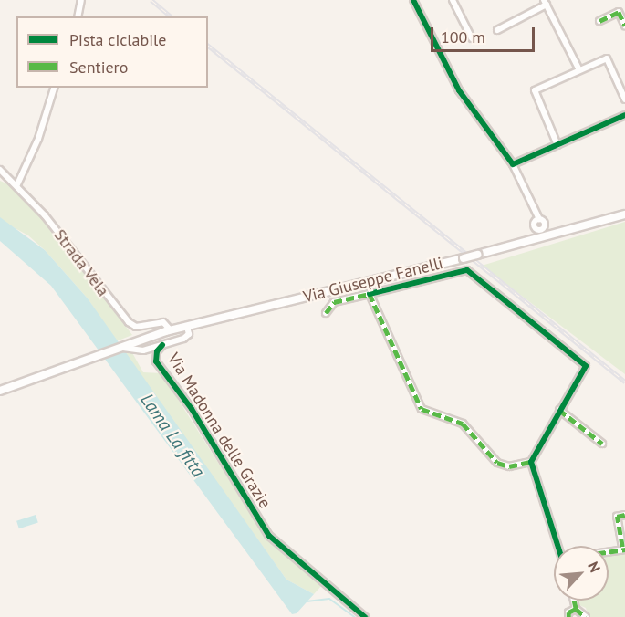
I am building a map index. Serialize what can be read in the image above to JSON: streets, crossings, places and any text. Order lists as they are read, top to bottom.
{
  "streets": {
    "main road": ["Via Giuseppe Fanelli"],
    "street": ["Strada Vela", "Via Madonna delle Grazie"]
  },
  "crossings": [
    ["Strada Vela", "Via Giuseppe Fanelli"],
    ["Via Giuseppe Fanelli", "Via Madonna delle Grazie"]
  ],
  "water": ["Lama La fitta"],
  "legend": ["Pista ciclabile", "Sentiero"],
  "scale_bar": "100 m",
  "north": "top right"
}
